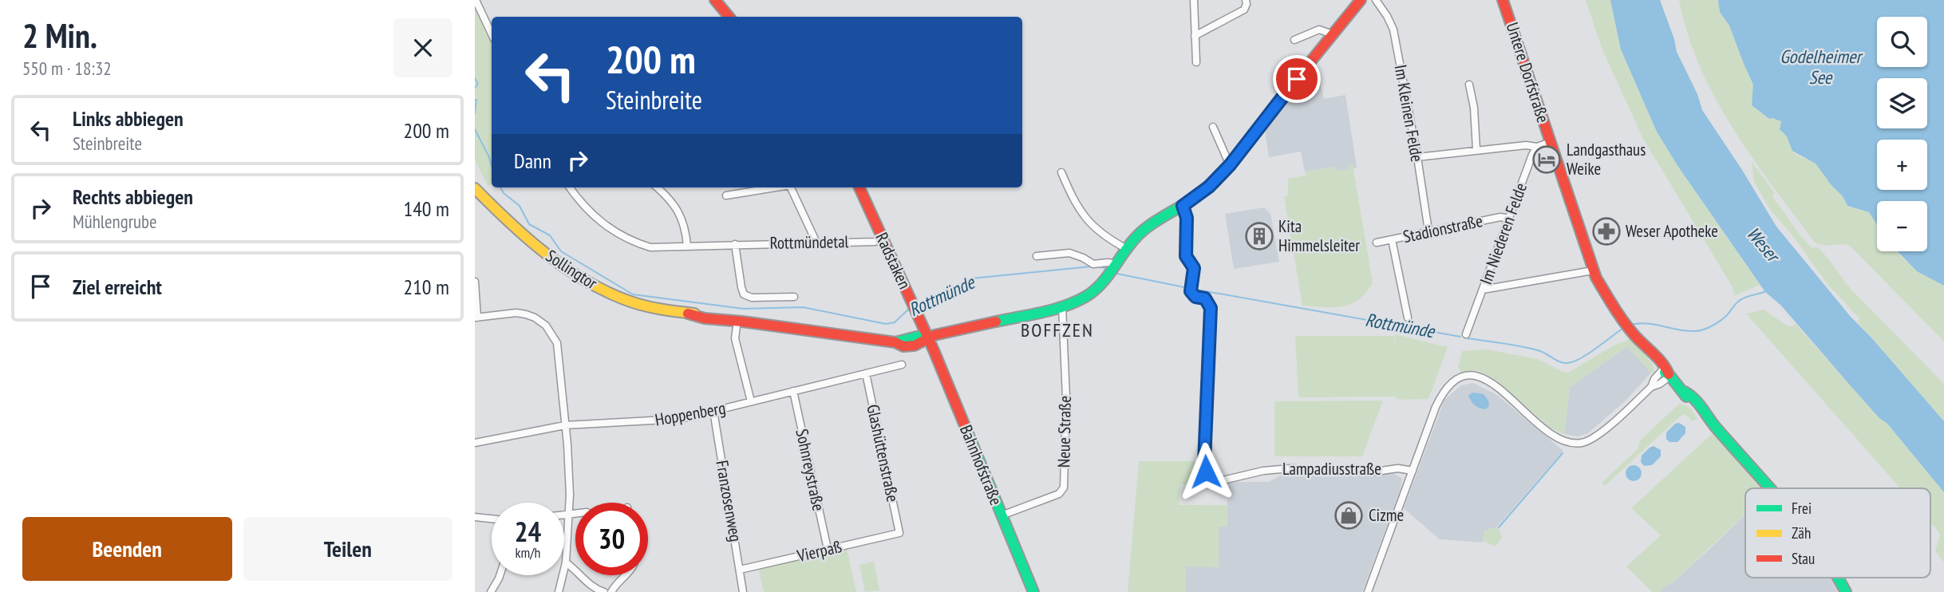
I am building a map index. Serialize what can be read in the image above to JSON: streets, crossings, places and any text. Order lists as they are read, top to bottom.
{
  "streets": {
    "street": [
      "Untere Dorfstraße",
      "Im Kleinen Felde",
      "Stadionstraße",
      "Im Niederen Felde",
      "Rottmündetal",
      "Radstaken",
      "Sollingtor",
      "Hoppenberg",
      "Neue Straße",
      "Glashüttenstraße",
      "Bahnhofstraße",
      "Lampadiusstraße",
      "Sohnreystraße",
      "Franzosenweg",
      "Vierpaß"
    ]
  },
  "crossings": [
    ["Im Kleinen Felde", "Stadionstraße"],
    ["Stadionstraße", "Im Niederen Felde"],
    ["Rottmündetal", "Radstaken"],
    ["Radstaken", "Sollingtor"],
    ["Radstaken", "Bahnhofstraße"],
    ["Sollingtor", "Bahnhofstraße"],
    ["Hoppenberg", "Glashüttenstraße"],
    ["Hoppenberg", "Sohnreystraße"],
    ["Hoppenberg", "Franzosenweg"],
    ["Neue Straße", "Bahnhofstraße"],
    ["Glashüttenstraße", "Vierpaß"],
    ["Sohnreystraße", "Vierpaß"],
    ["Franzosenweg", "Vierpaß"]
  ],
  "districts": ["BOFFZEN"],
  "water": ["Godelheimer See", "Weser", "Rottmünde"],
  "places": {
    "hotel": ["Landgasthaus Weike"],
    "pharmacy": ["Weser Apotheke"],
    "building": ["Kita Himmelsleiter"],
    "shop": ["Cizme"]
  },
  "legend": ["Frei", "Zäh", "Stau"],
  "page": {
    "heading": ["2 Min.", "550 m · 18:32"],
    "map_buttons": ["+", "−"],
    "turn": ["200 m", "Steinbreite"],
    "list": [
      {
        "name": "Links abbiegen",
        "note": "Steinbreite",
        "value": "200 m"
      },
      {
        "name": "Rechts abbiegen",
        "note": "Mühlengrube",
        "value": "140 m"
      },
      {
        "name": "Ziel erreicht",
        "value": "210 m"
      }
    ],
    "then": "Dann",
    "speed": "24 km/h",
    "limit": "30",
    "buttons": ["Beenden", "Teilen"]
  }
}
